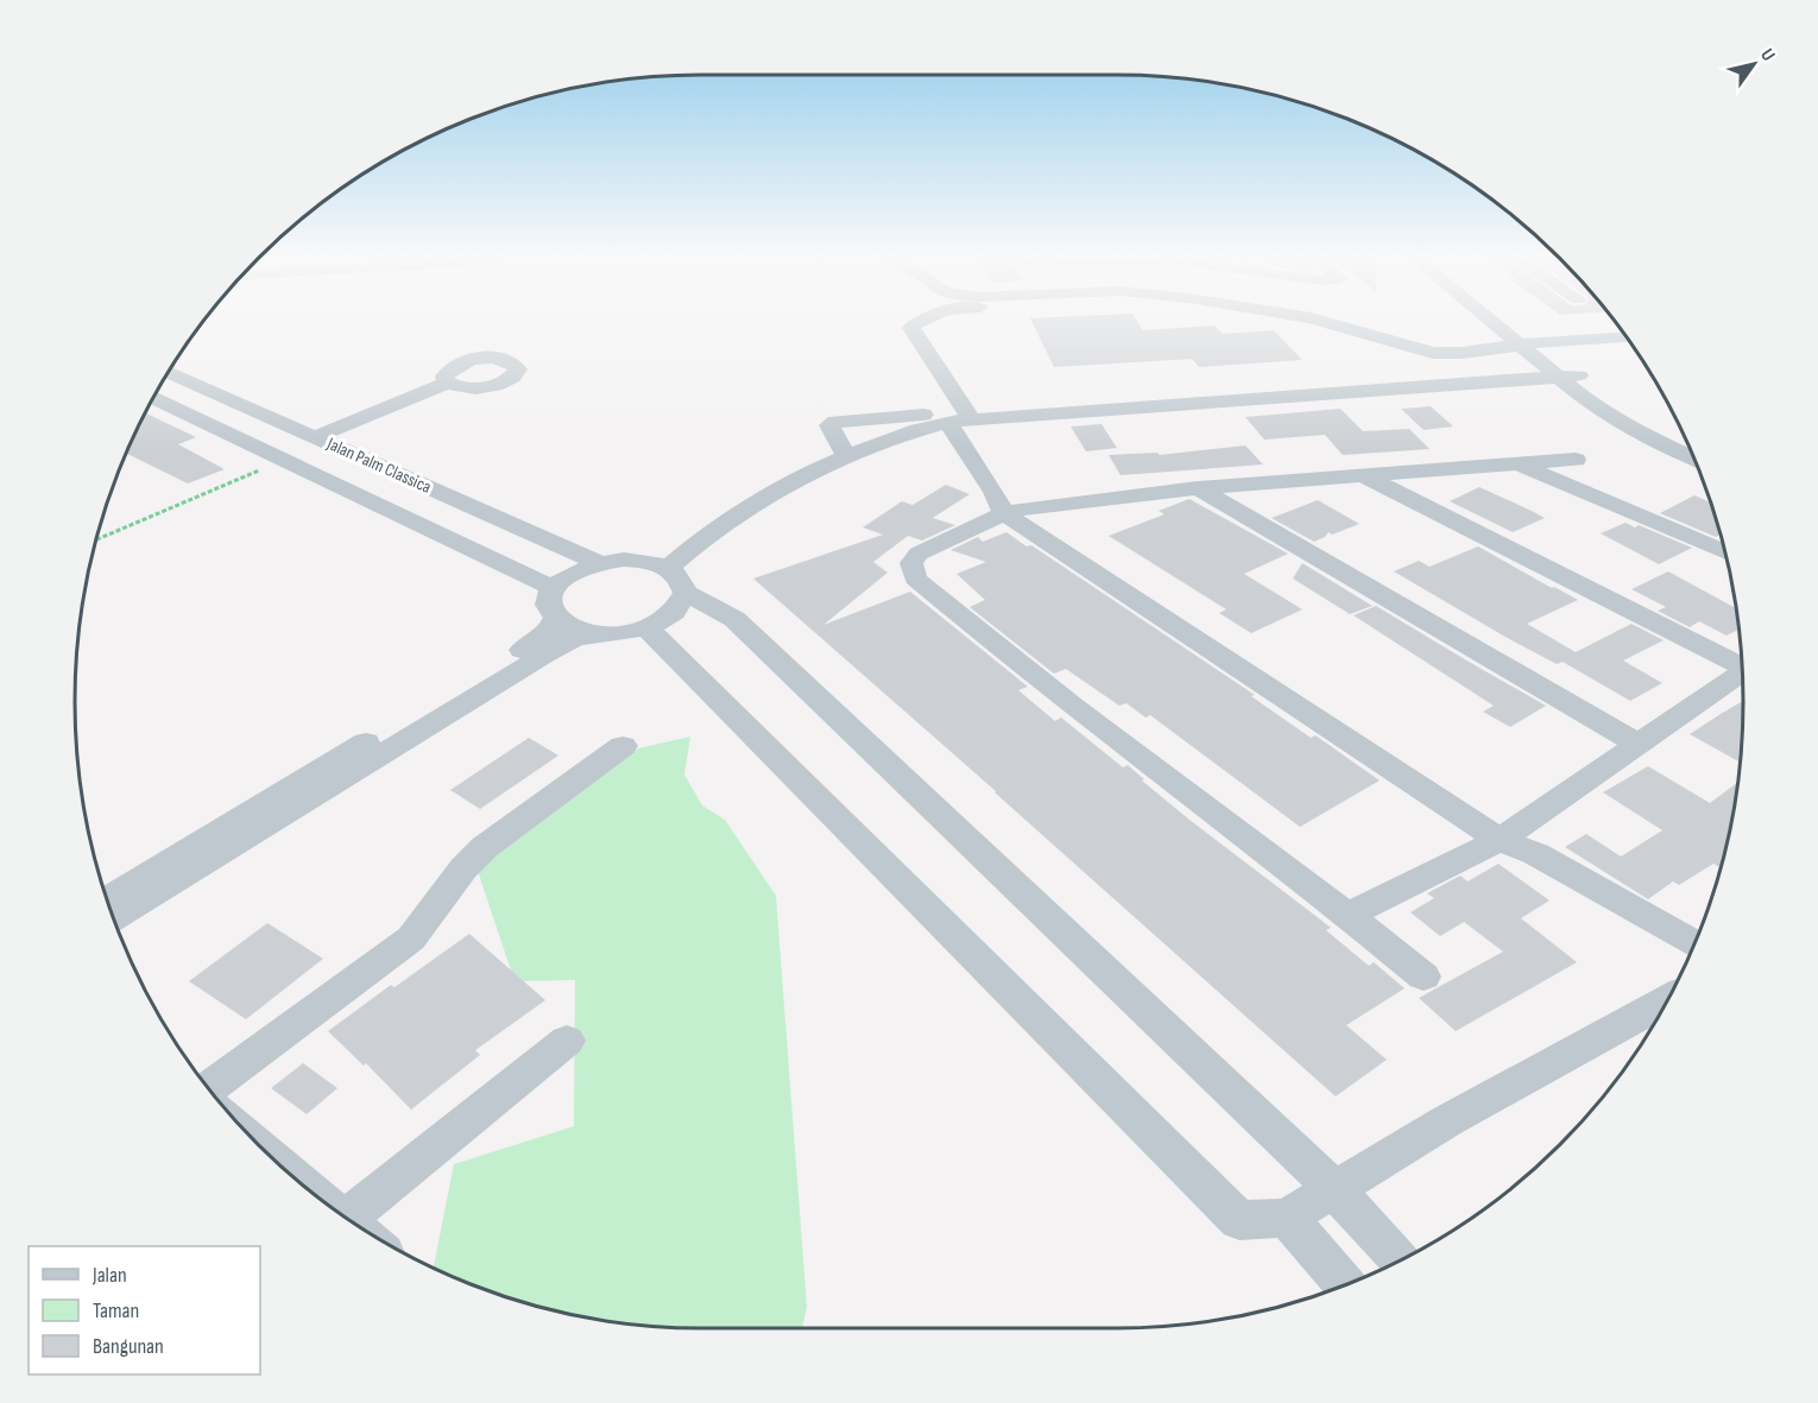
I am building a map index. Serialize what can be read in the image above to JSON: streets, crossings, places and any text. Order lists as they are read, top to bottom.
{
  "streets": {
    "street": ["Jalan Palm Classica"]
  },
  "legend": ["Jalan", "Taman", "Bangunan"],
  "north": "top right"
}
